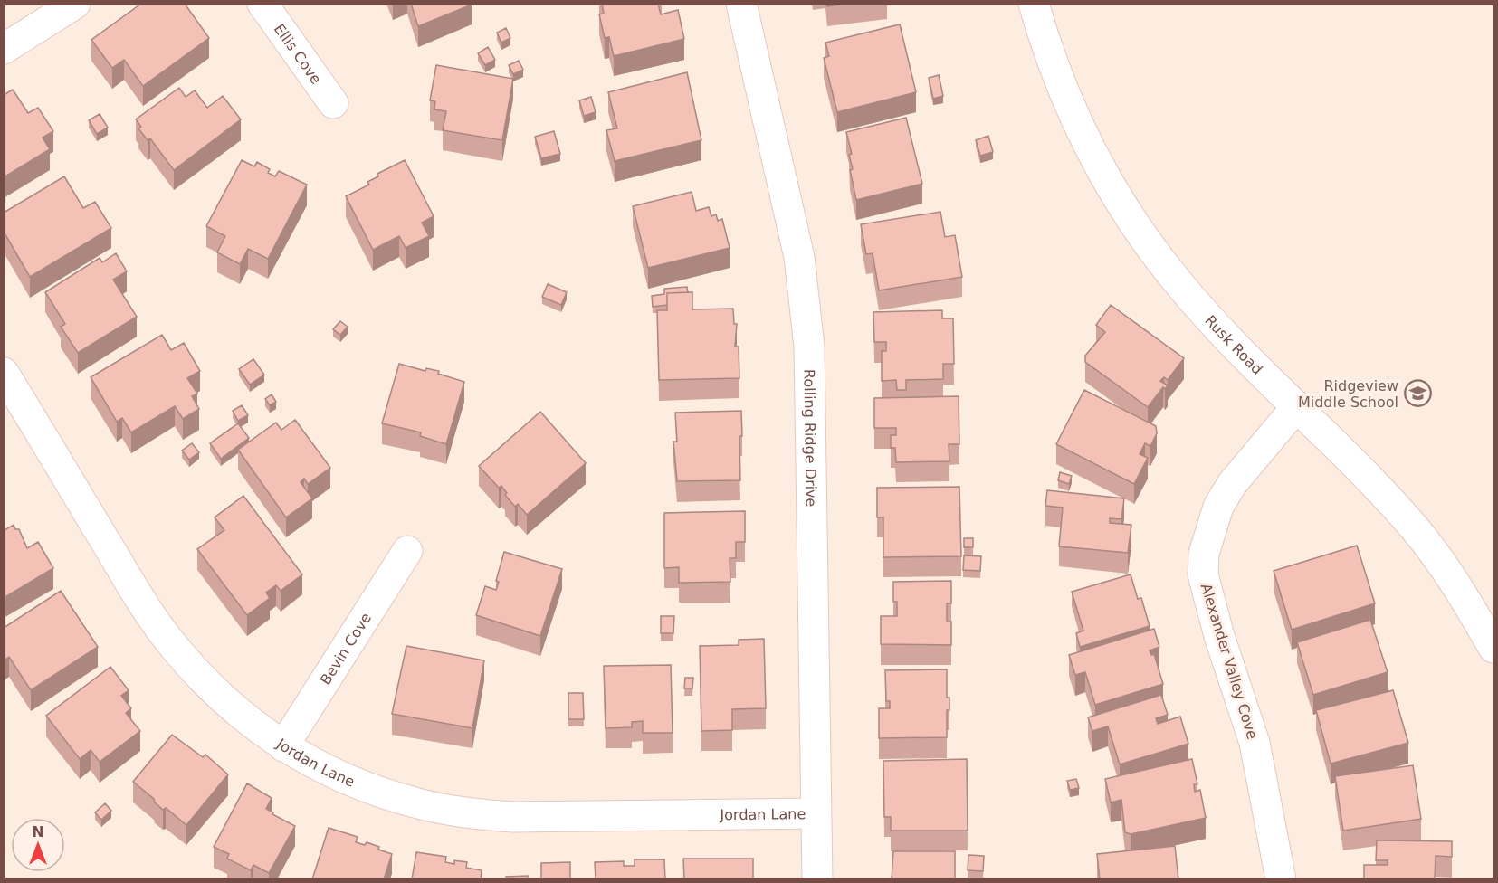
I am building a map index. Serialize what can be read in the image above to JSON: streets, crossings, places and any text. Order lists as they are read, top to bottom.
{
  "streets": {
    "street": [
      "Ellis Cove",
      "Rusk Road",
      "Rolling Ridge Drive",
      "Bevin Cove",
      "Alexander Valley Cove",
      "Jordan Lane"
    ]
  },
  "crossings": [
    ["Rusk Road", "Alexander Valley Cove"],
    ["Rolling Ridge Drive", "Jordan Lane"],
    ["Bevin Cove", "Jordan Lane"]
  ],
  "places": {
    "school or university": ["Ridgeview Middle School"]
  },
  "north": "top"
}
